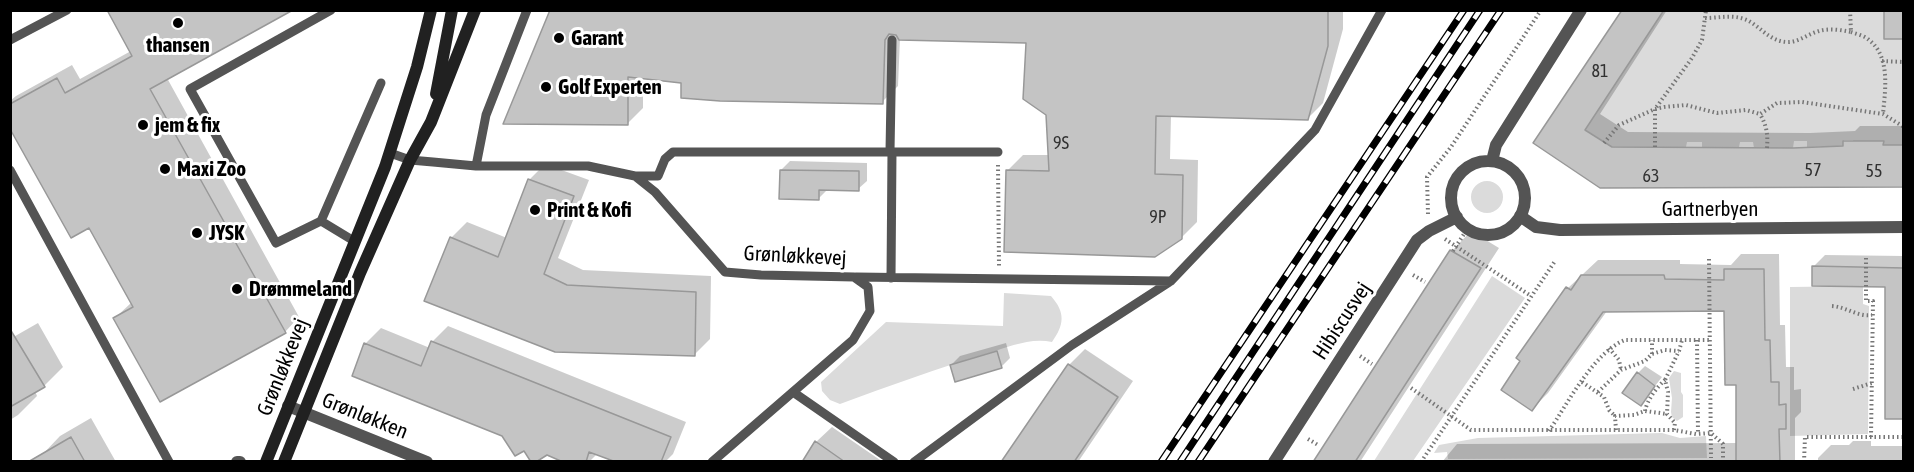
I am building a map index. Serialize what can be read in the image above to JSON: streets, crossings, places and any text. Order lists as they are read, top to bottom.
{
  "streets": {
    "main road": ["Grønløkkevej"],
    "street": ["Gartnerbyen", "Hibiscusvej", "Grønløkken"]
  },
  "crossings": [
    ["Gartnerbyen", "Hibiscusvej"],
    ["Grønløkkevej", "Grønløkken"]
  ],
  "places": [
    "thansen",
    "Garant",
    "Golf Experten",
    "jem & fix",
    "Maxi Zoo",
    "Print & Kofi",
    "JYSK",
    "Drømmeland"
  ],
  "house_numbers": [
    "81",
    "9S",
    "57",
    "55",
    "63",
    "9P"
  ]
}
